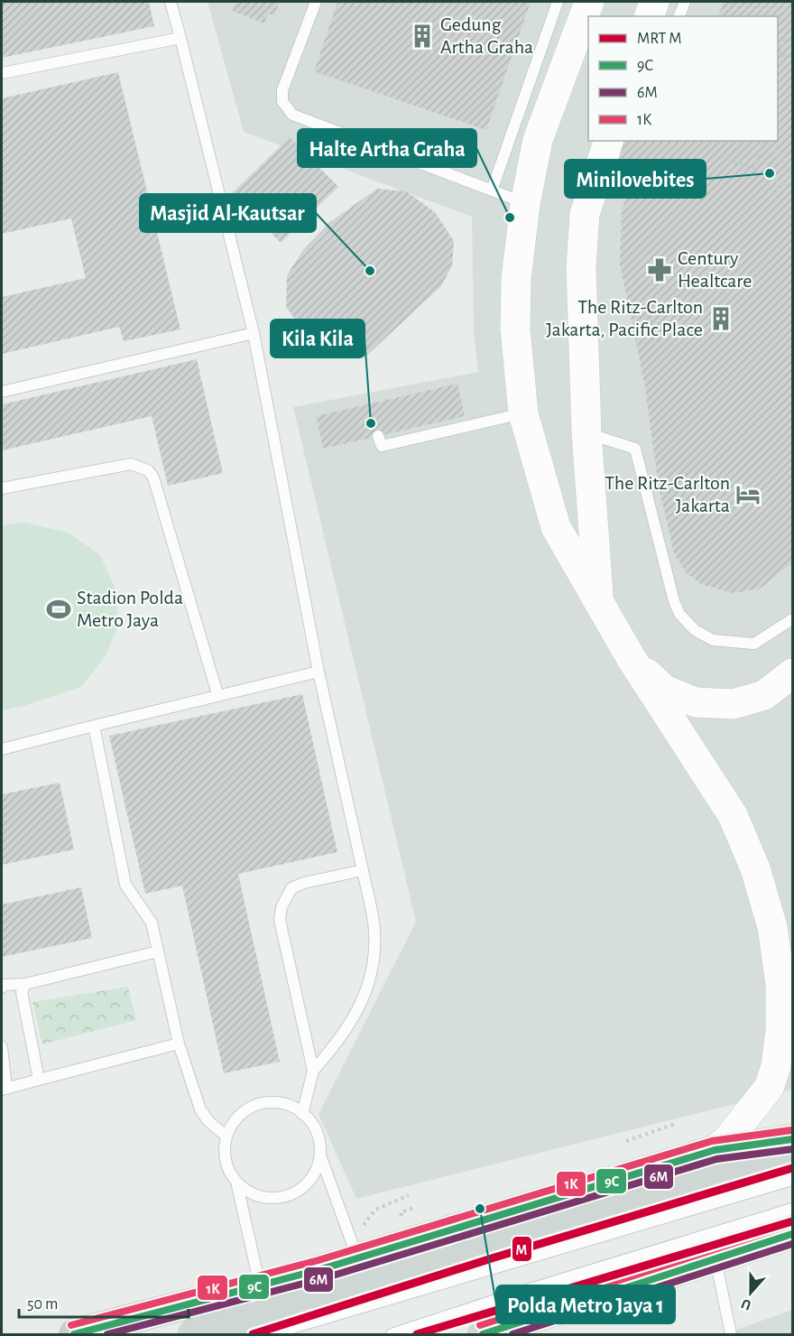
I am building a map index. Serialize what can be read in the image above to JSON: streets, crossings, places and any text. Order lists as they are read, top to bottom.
{
  "places": {
    "building": ["Gedung Artha Graha", "The Ritz-Carlton Jakarta, Pacific Place"],
    "other": [
      "Minilovebites",
      "Halte Artha Graha",
      "Masjid Al-Kautsar",
      "Kila Kila",
      "Polda Metro Jaya 1"
    ],
    "pharmacy": ["Century Healtcare"],
    "hotel": ["The Ritz-Carlton Jakarta"],
    "sports": ["Stadion Polda Metro Jaya"]
  },
  "lines": [
    "transit line 1K",
    "transit line 9C",
    "transit line 6M",
    "metro line M"
  ],
  "legend": [
    "MRT M",
    "9C",
    "6M",
    "1K"
  ],
  "scale_bar": "50 m",
  "north": "bottom"
}
